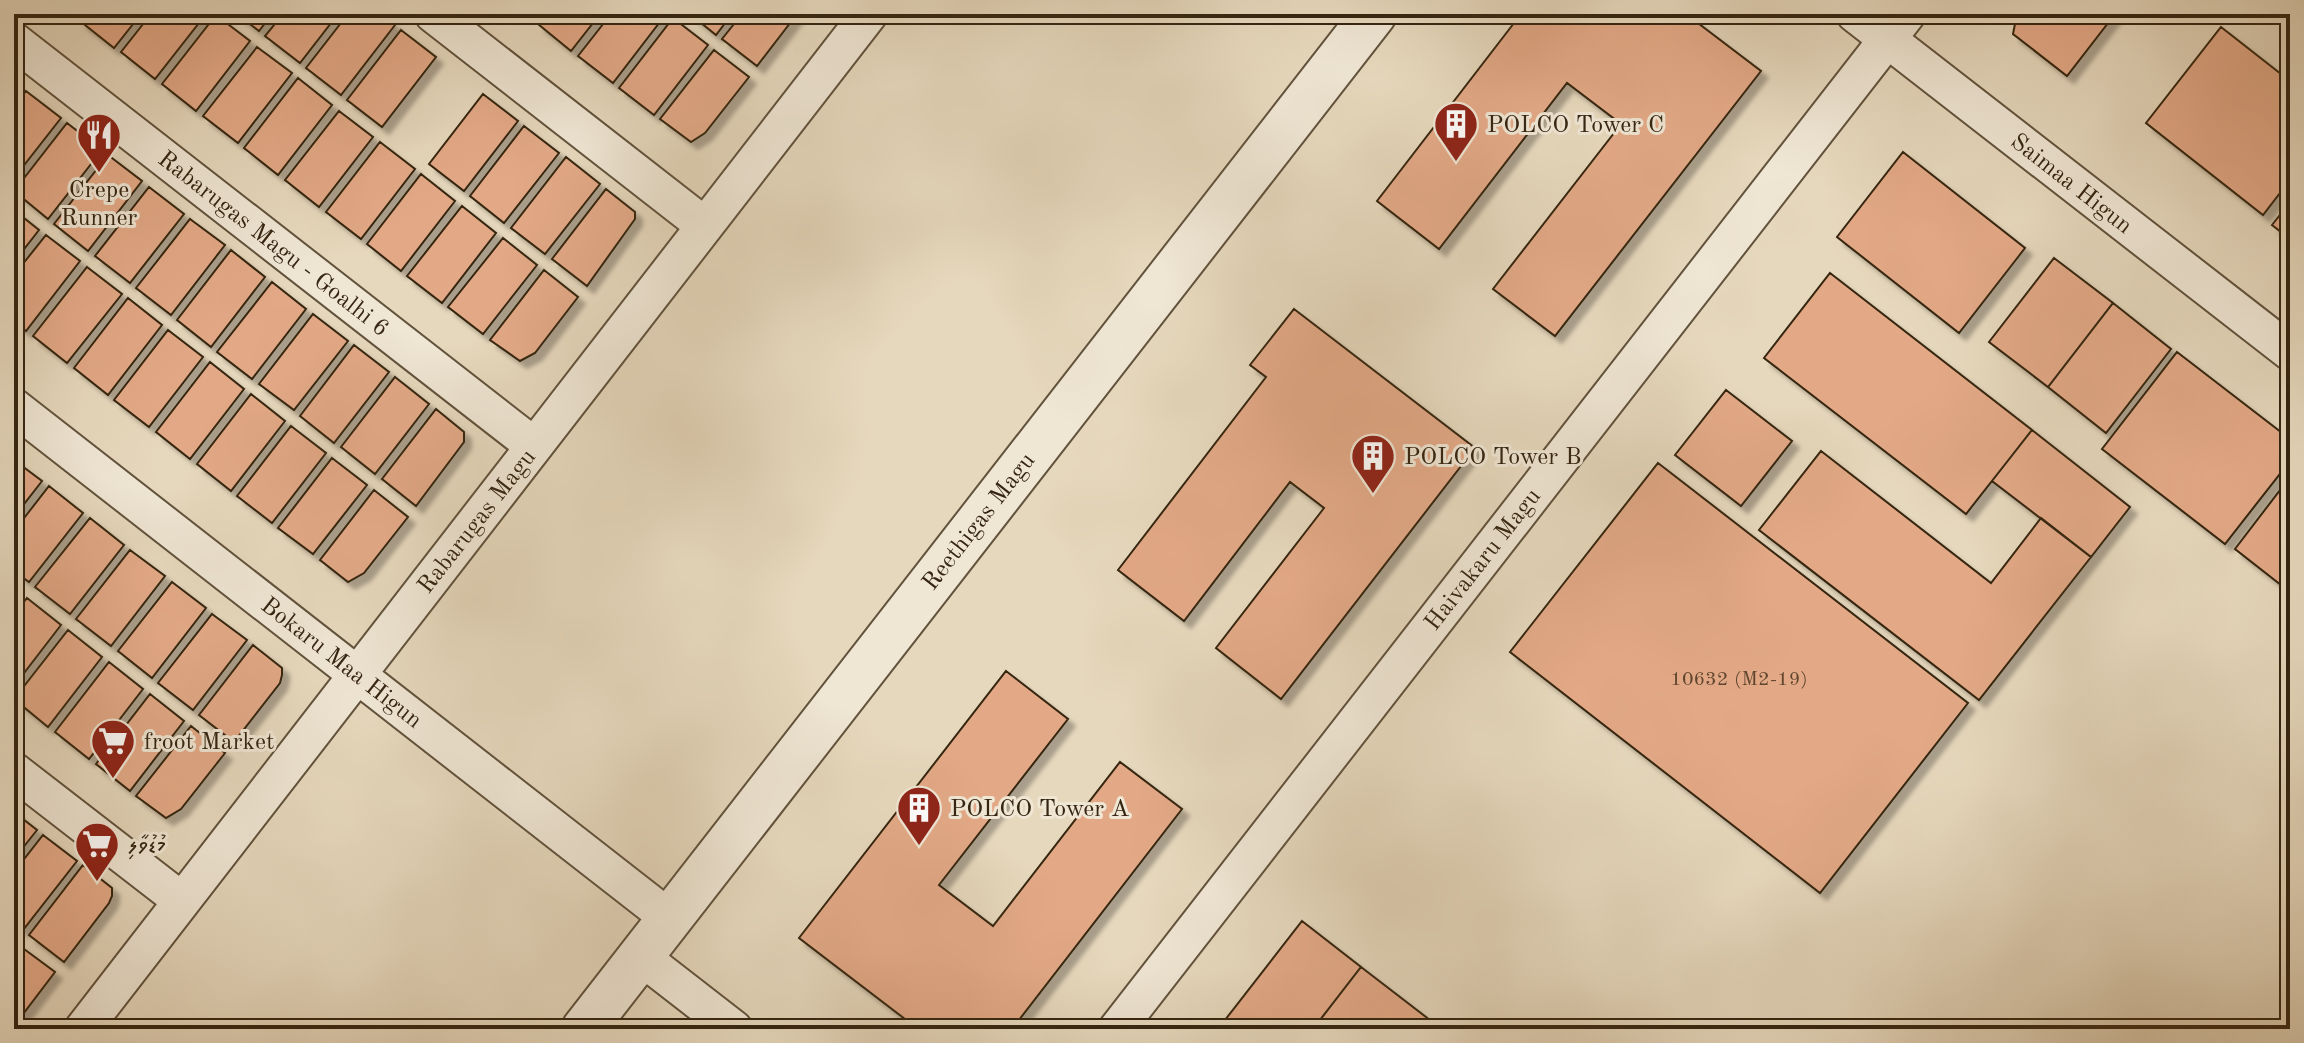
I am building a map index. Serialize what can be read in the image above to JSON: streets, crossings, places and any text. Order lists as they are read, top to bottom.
{
  "streets": {
    "street": [
      "Saimaa Higun",
      "Rabarugas Magu - Goalhi 6",
      "Rabarugas Magu",
      "Reethigas Magu",
      "Haivakaru Magu",
      "Bokaru Maa Higun"
    ]
  },
  "crossings": [
    ["Saimaa Higun", "Haivakaru Magu"],
    ["Rabarugas Magu - Goalhi 6", "Rabarugas Magu"],
    ["Rabarugas Magu", "Bokaru Maa Higun"],
    ["Reethigas Magu", "Bokaru Maa Higun"]
  ],
  "places": {
    "building": ["POLCO Tower C", "POLCO Tower B", "POLCO Tower A"],
    "restaurant": ["Crepe Runner"],
    "supermarket": ["froot Market", "މުޑުވާލި"]
  },
  "house_numbers": ["10632 (M2-19)"]
}
